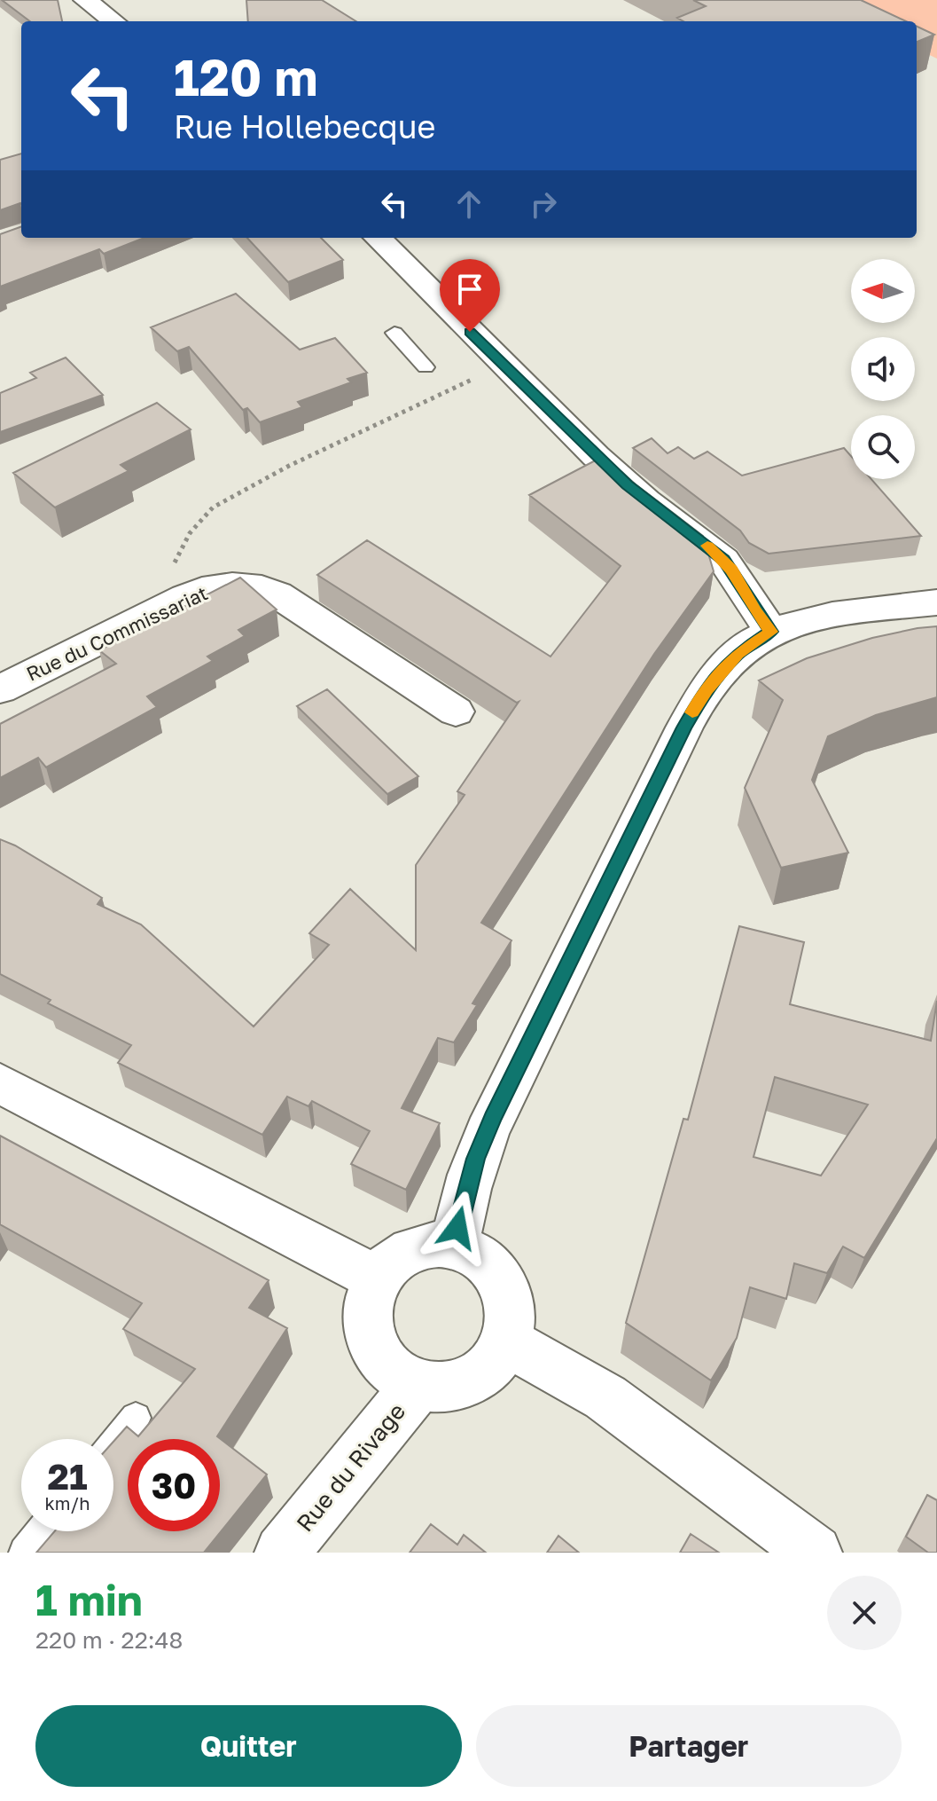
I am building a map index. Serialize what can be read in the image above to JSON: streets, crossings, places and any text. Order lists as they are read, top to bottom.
{
  "streets": {
    "street": ["Rue du Commissariat", "Rue du Rivage"]
  },
  "north": "left",
  "page": {
    "turn": ["120 m", "Rue Hollebecque"],
    "speed": "21 km/h",
    "limit": "30",
    "heading": ["1 min", "220 m · 22:48"],
    "buttons": ["Quitter", "Partager"]
  }
}
